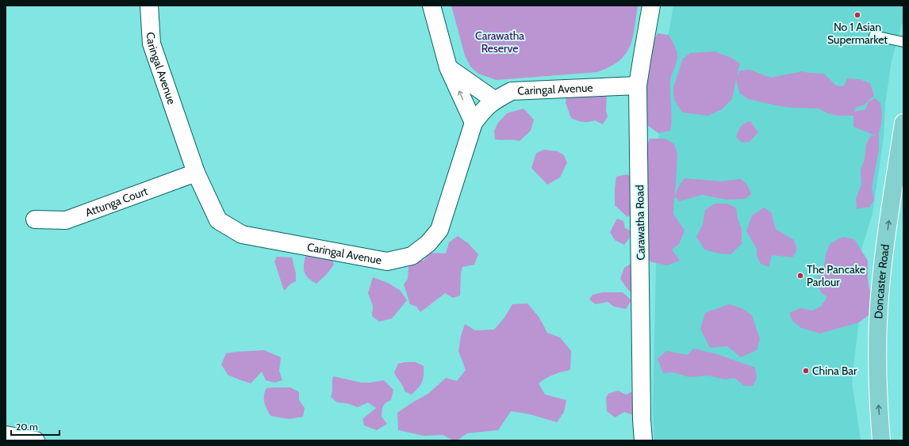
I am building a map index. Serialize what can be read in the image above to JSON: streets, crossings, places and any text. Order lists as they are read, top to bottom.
{
  "streets": {
    "main road": ["Doncaster Road"],
    "street": ["Caringal Avenue", "Attunga Court", "Carawatha Road"]
  },
  "crossings": [
    ["Caringal Avenue", "Attunga Court"],
    ["Caringal Avenue", "Carawatha Road"]
  ],
  "one_way": ["Doncaster Road"],
  "parks": ["Carawatha Reserve"],
  "places": ["No 1 Asian Supermarket", "The Pancake Parlour", "China Bar"],
  "scale_bar": "20 m"
}
